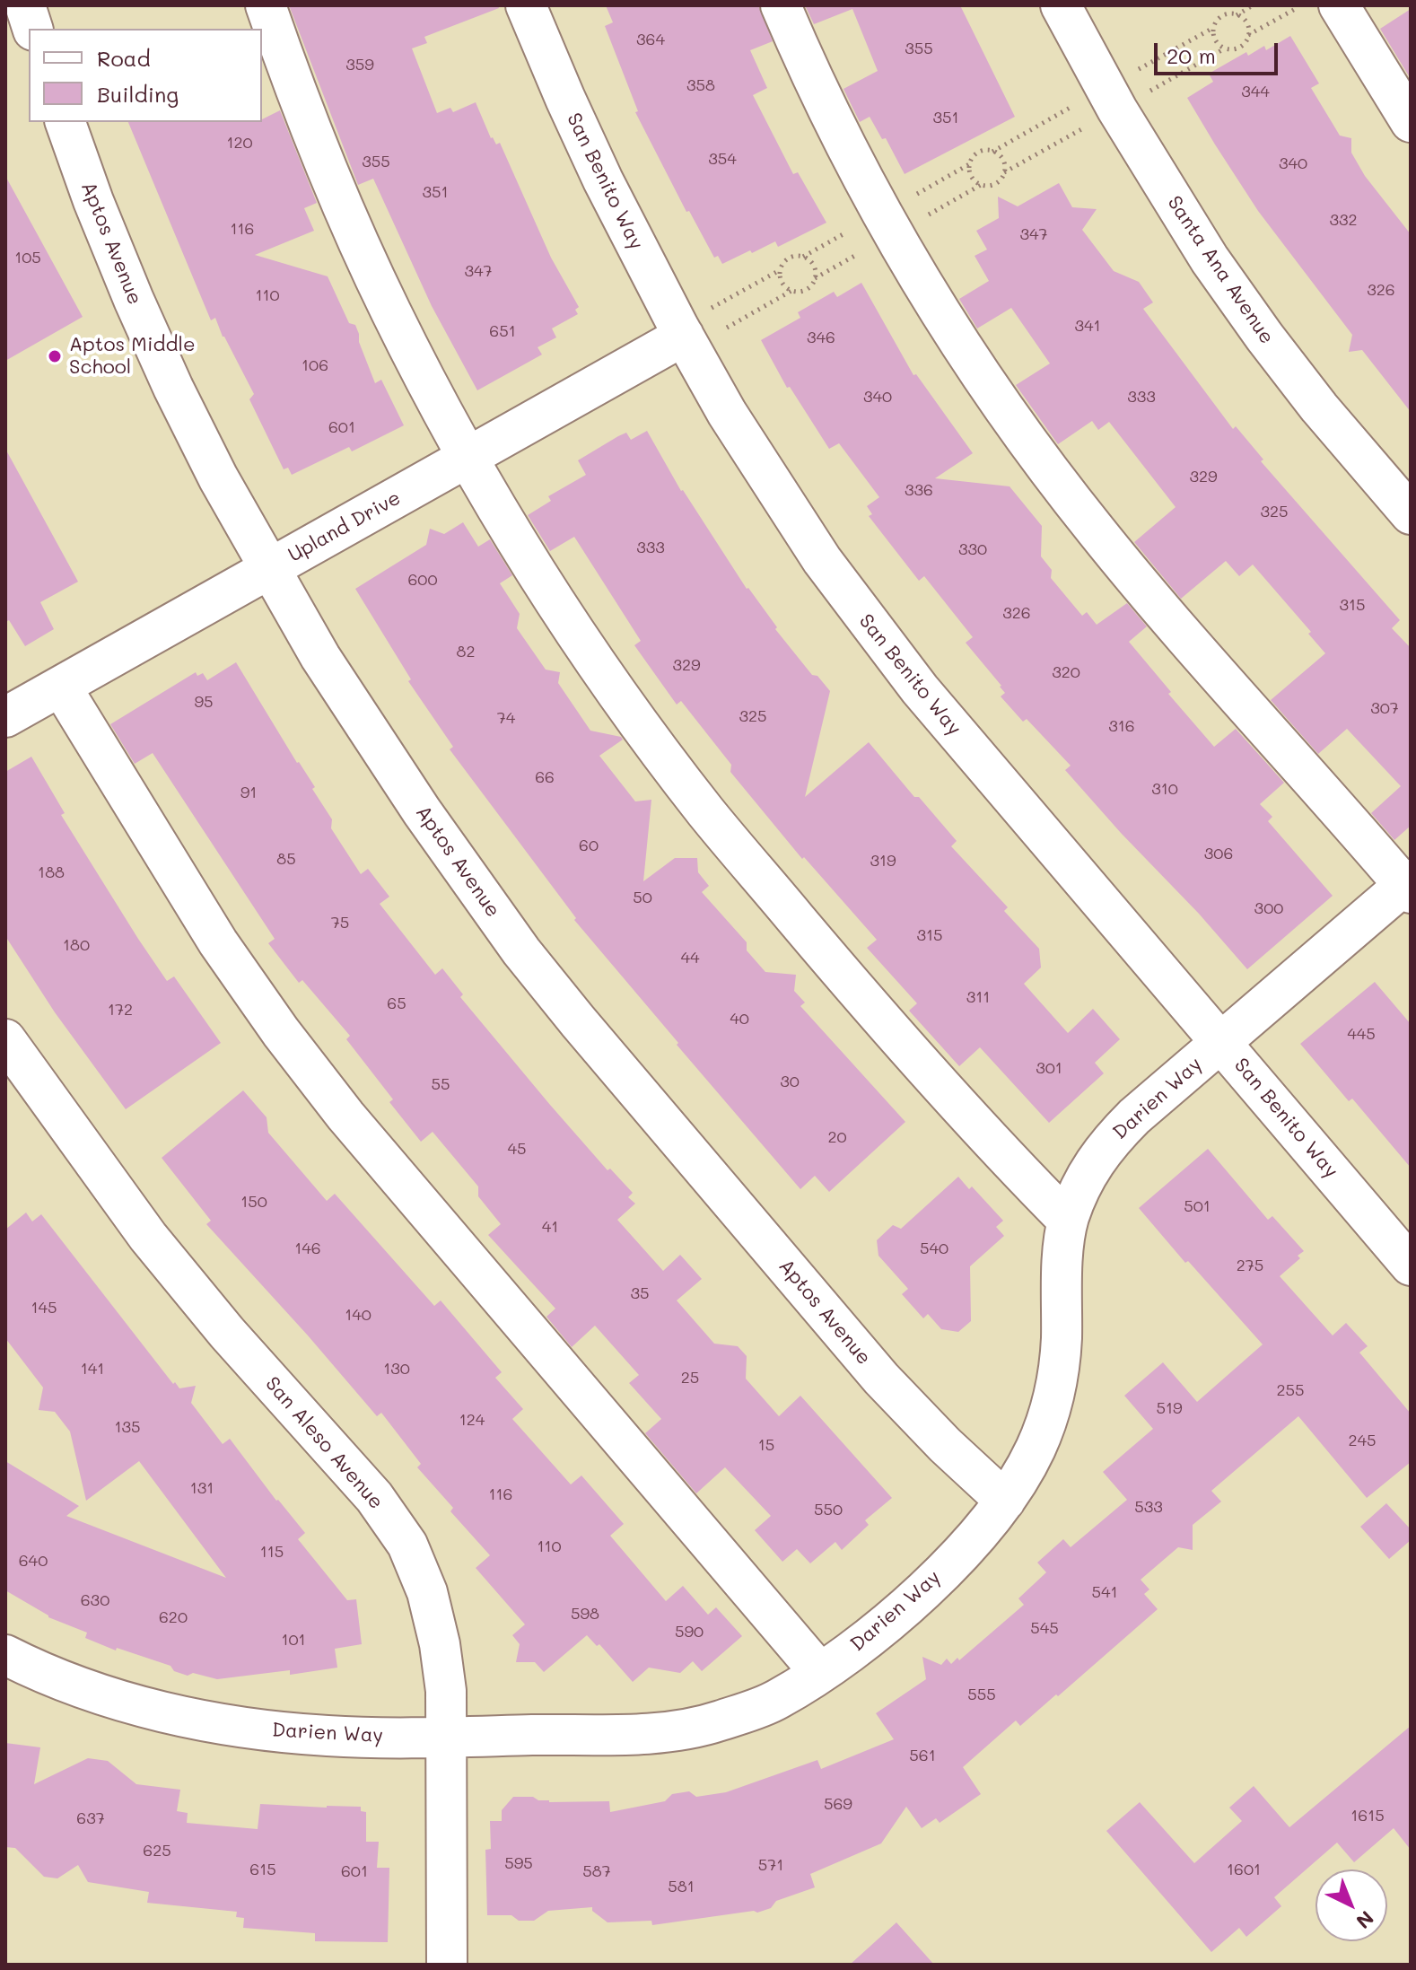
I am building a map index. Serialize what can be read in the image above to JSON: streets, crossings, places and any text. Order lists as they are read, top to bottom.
{
  "streets": {
    "street": [
      "San Benito Way",
      "Aptos Avenue",
      "Santa Ana Avenue",
      "Upland Drive",
      "Darien Way",
      "San Aleso Avenue"
    ]
  },
  "crossings": [
    ["San Benito Way", "Upland Drive"],
    ["San Benito Way", "Darien Way"],
    ["Aptos Avenue", "Upland Drive"],
    ["Aptos Avenue", "Darien Way"],
    ["Darien Way", "San Aleso Avenue"]
  ],
  "places": ["Aptos Middle School"],
  "house_numbers": [
    "364",
    "355",
    "359",
    "358",
    "344",
    "351",
    "120",
    "354",
    "355",
    "340",
    "351",
    "332",
    "116",
    "347",
    "105",
    "347",
    "326",
    "110",
    "341",
    "651",
    "346",
    "106",
    "340",
    "333",
    "601",
    "329",
    "336",
    "325",
    "333",
    "330",
    "600",
    "315",
    "326",
    "82",
    "329",
    "320",
    "95",
    "307",
    "325",
    "74",
    "316",
    "66",
    "310",
    "91",
    "60",
    "306",
    "85",
    "319",
    "188",
    "50",
    "300",
    "75",
    "315",
    "180",
    "44",
    "311",
    "65",
    "172",
    "40",
    "445",
    "301",
    "30",
    "55",
    "20",
    "45",
    "150",
    "501",
    "41",
    "146",
    "540",
    "275",
    "35",
    "145",
    "140",
    "141",
    "130",
    "25",
    "255",
    "519",
    "124",
    "135",
    "245",
    "15",
    "131",
    "116",
    "533",
    "550",
    "110",
    "115",
    "640",
    "541",
    "630",
    "598",
    "620",
    "545",
    "590",
    "101",
    "555",
    "561",
    "569",
    "1615",
    "637",
    "625",
    "595",
    "571",
    "615",
    "1601",
    "601",
    "587",
    "581"
  ],
  "legend": ["Road", "Building"],
  "scale_bar": "20 m",
  "north": "bottom right"
}
